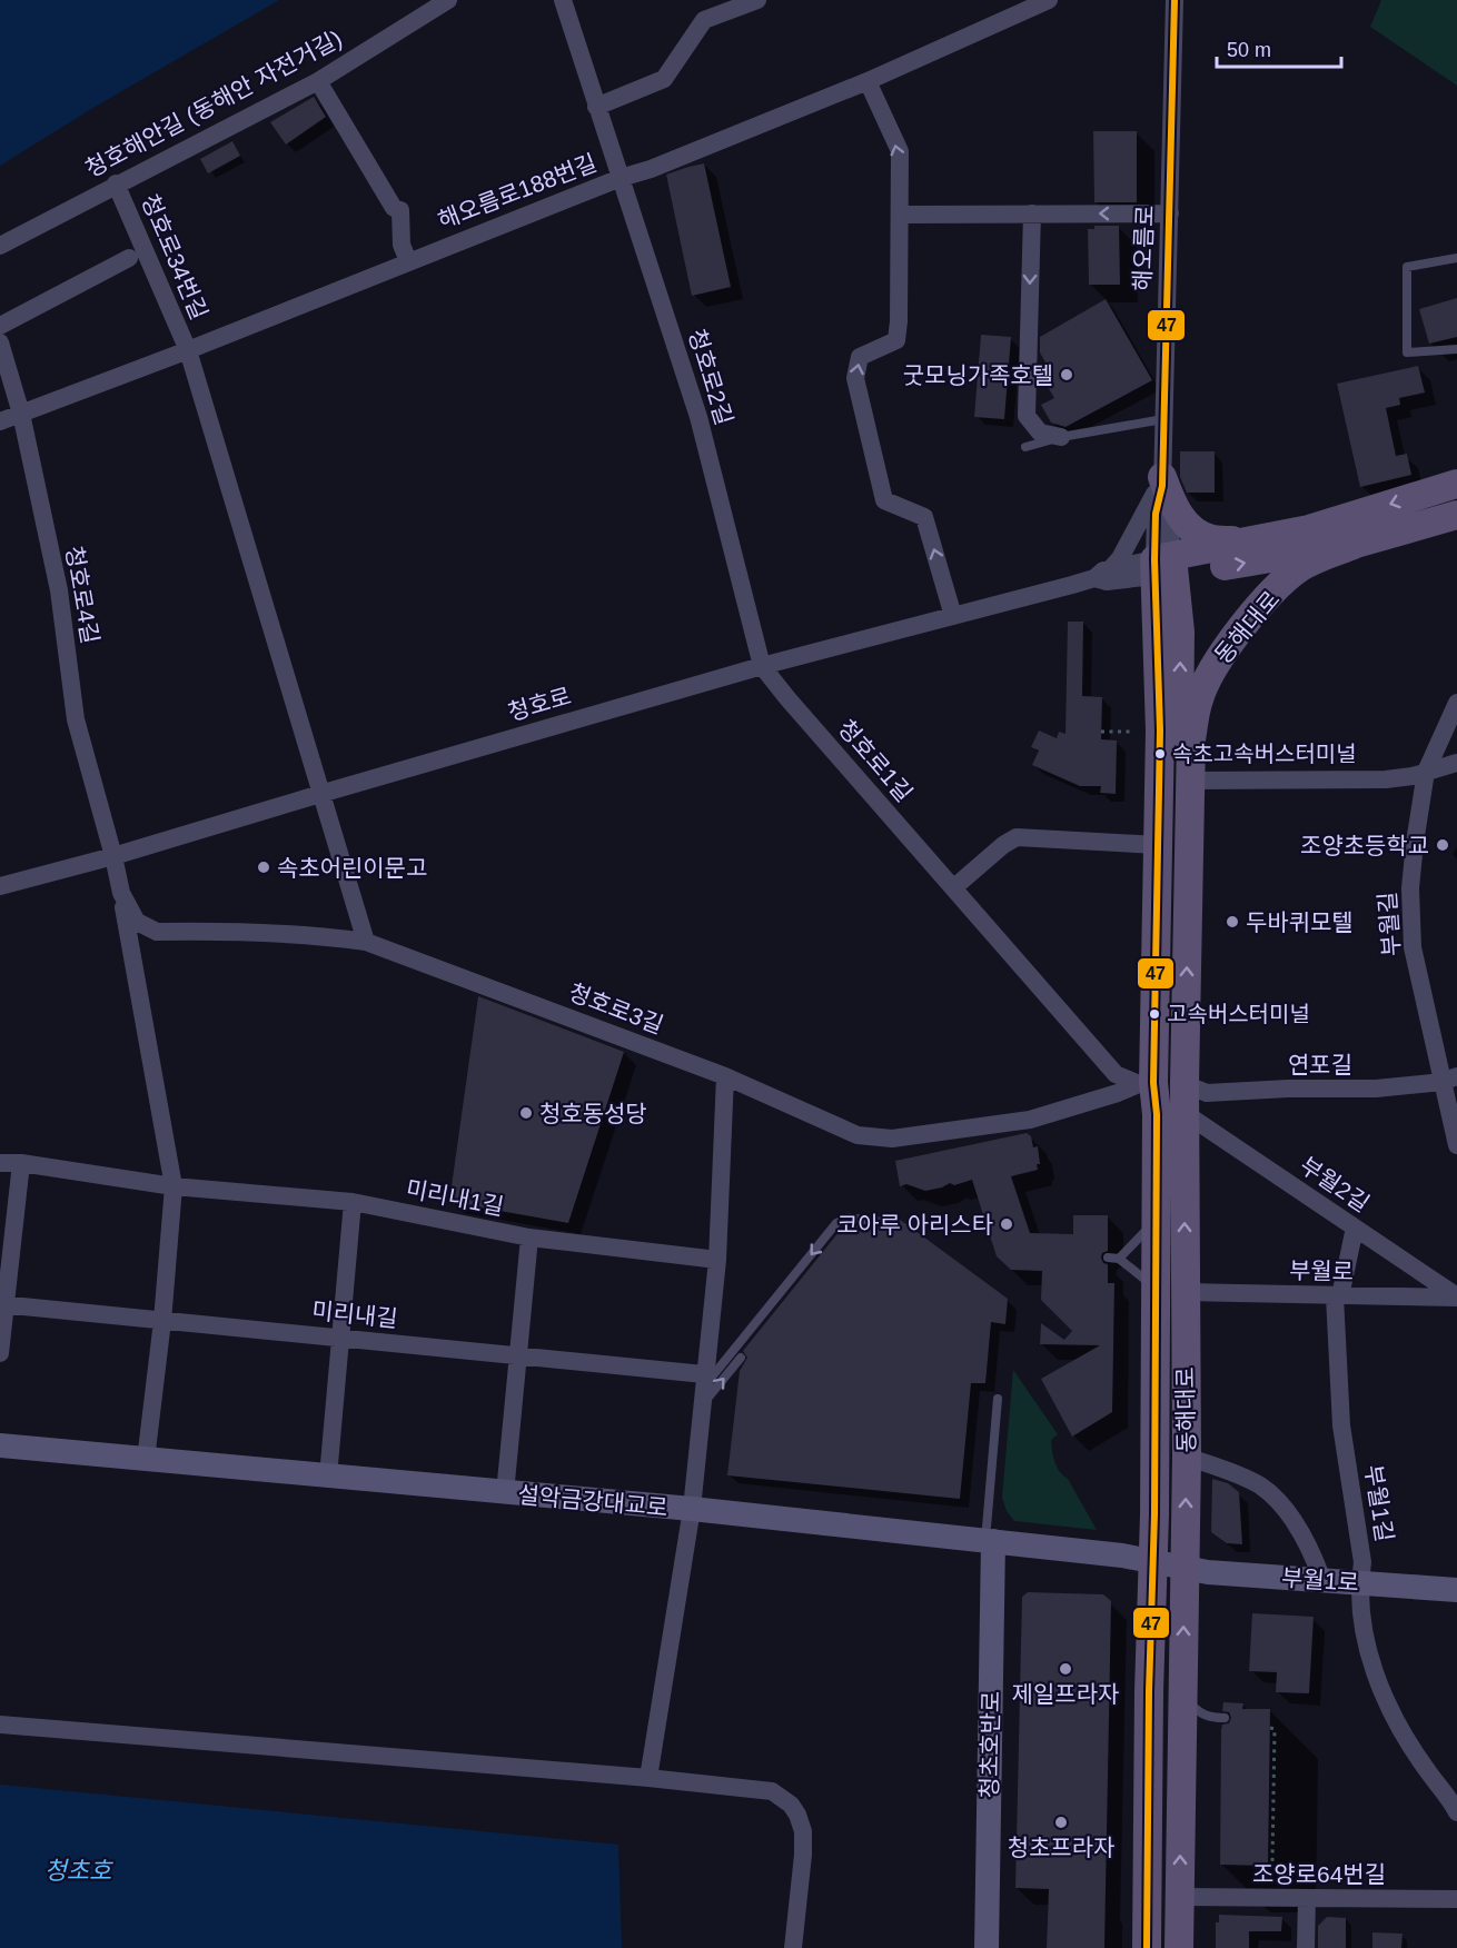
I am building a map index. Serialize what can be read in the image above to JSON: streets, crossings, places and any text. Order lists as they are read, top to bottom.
{
  "streets": {
    "main road": ["동해대로"],
    "street": [
      "청호해안길 (동해안 자전거길)",
      "해오름로188번길",
      "해오름로",
      "청호로34번길",
      "청호로2길",
      "청호로4길",
      "청호로",
      "청호로1길",
      "부월길",
      "청호로3길",
      "연포길",
      "부월2길",
      "미리내1길",
      "부월로",
      "미리내길",
      "설악금강대교로",
      "부월1길",
      "부월1로",
      "청초호반로",
      "조양로64번길"
    ]
  },
  "crossings": [
    ["청호해안길 (동해안 자전거길)", "청호로34번길"],
    ["해오름로188번길", "청호로34번길"],
    ["해오름로188번길", "청호로2길"],
    ["해오름로188번길", "청호로4길"],
    ["해오름로", "동해대로"],
    ["해오름로", "청호로"],
    ["청호로34번길", "청호로"],
    ["청호로34번길", "청호로3길"],
    ["청호로2길", "청호로"],
    ["청호로2길", "청호로1길"],
    ["청호로4길", "청호로"],
    ["청호로4길", "청호로3길"],
    ["동해대로", "청호로"],
    ["동해대로", "청호로1길"],
    ["동해대로", "청호로3길"],
    ["동해대로", "연포길"],
    ["동해대로", "부월2길"],
    ["동해대로", "부월로"],
    ["동해대로", "설악금강대교로"],
    ["동해대로", "부월1로"],
    ["동해대로", "조양로64번길"],
    ["청호로", "청호로1길"],
    ["청호로", "청호로3길"],
    ["청호로1길", "청호로3길"],
    ["부월길", "연포길"],
    ["부월2길", "부월로"],
    ["부월2길", "부월1길"],
    ["부월로", "부월1길"],
    ["설악금강대교로", "부월1로"],
    ["설악금강대교로", "청초호반로"],
    ["부월1길", "부월1로"]
  ],
  "water": ["청초호"],
  "places": [
    "굿모닝가족호텔",
    "속초고속버스터미널",
    "조양초등학교",
    "속초어린이문고",
    "두바퀴모텔",
    "고속버스터미널",
    "청호동성당",
    "코아루 아리스타",
    "제일프라자",
    "청초프라자"
  ],
  "lines": ["transit line 47"],
  "scale_bar": "50 m"
}
